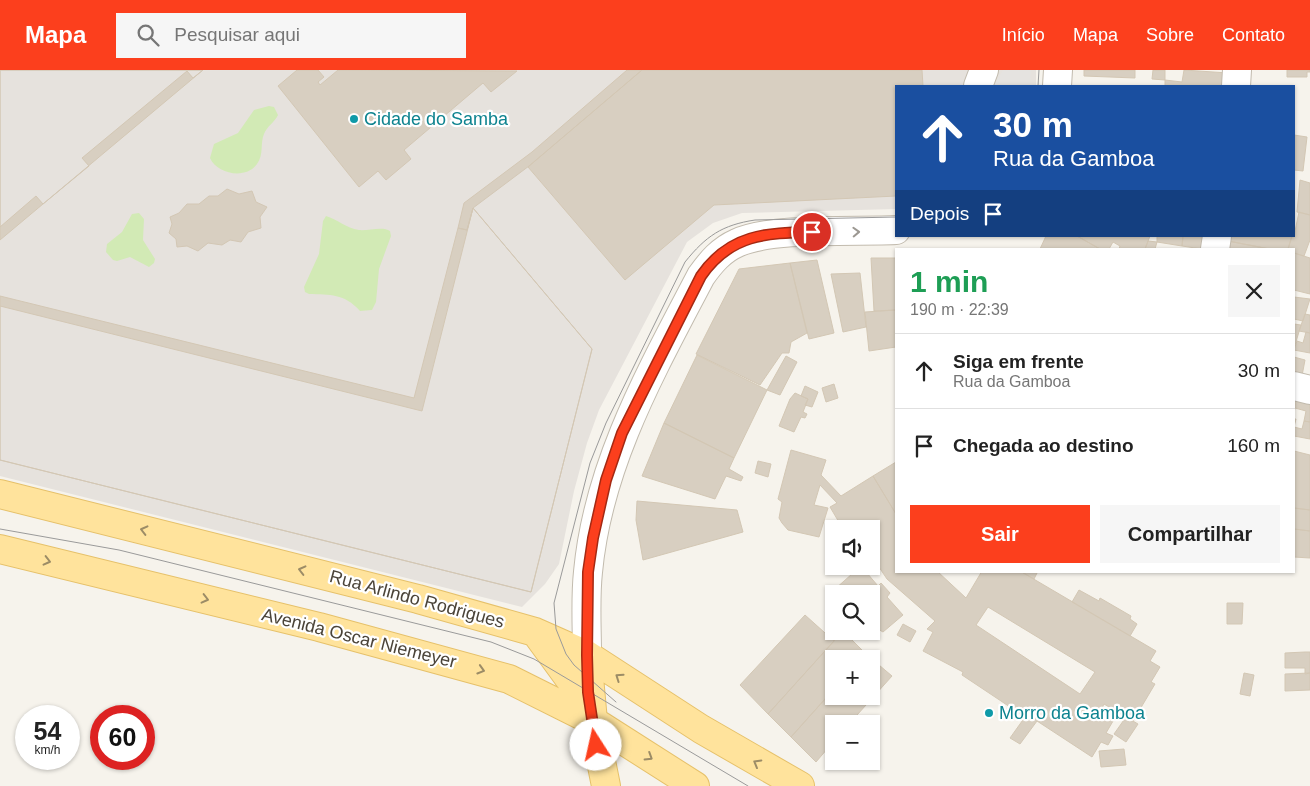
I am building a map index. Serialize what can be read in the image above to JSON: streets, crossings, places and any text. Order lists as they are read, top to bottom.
{
  "streets": {
    "main road": ["Rua Arlindo Rodrigues", "Avenida Oscar Niemeyer"]
  },
  "one_way": ["Rua Arlindo Rodrigues", "Avenida Oscar Niemeyer"],
  "places": ["Cidade do Samba", "Morro da Gamboa"],
  "page": {
    "header": "Mapa",
    "search": "Pesquisar aqui",
    "nav": [
      "Início",
      "Mapa",
      "Sobre",
      "Contato"
    ],
    "turn": ["30 m", "Rua da Gamboa"],
    "then": "Depois",
    "heading": ["1 min", "190 m · 22:39"],
    "list": [
      {
        "name": "Siga em frente",
        "note": "Rua da Gamboa",
        "value": "30 m"
      },
      {
        "name": "Chegada ao destino",
        "value": "160 m"
      }
    ],
    "buttons": ["Sair", "Compartilhar"],
    "map_buttons": ["+", "−"],
    "speed": "54 km/h",
    "limit": "60"
  }
}
